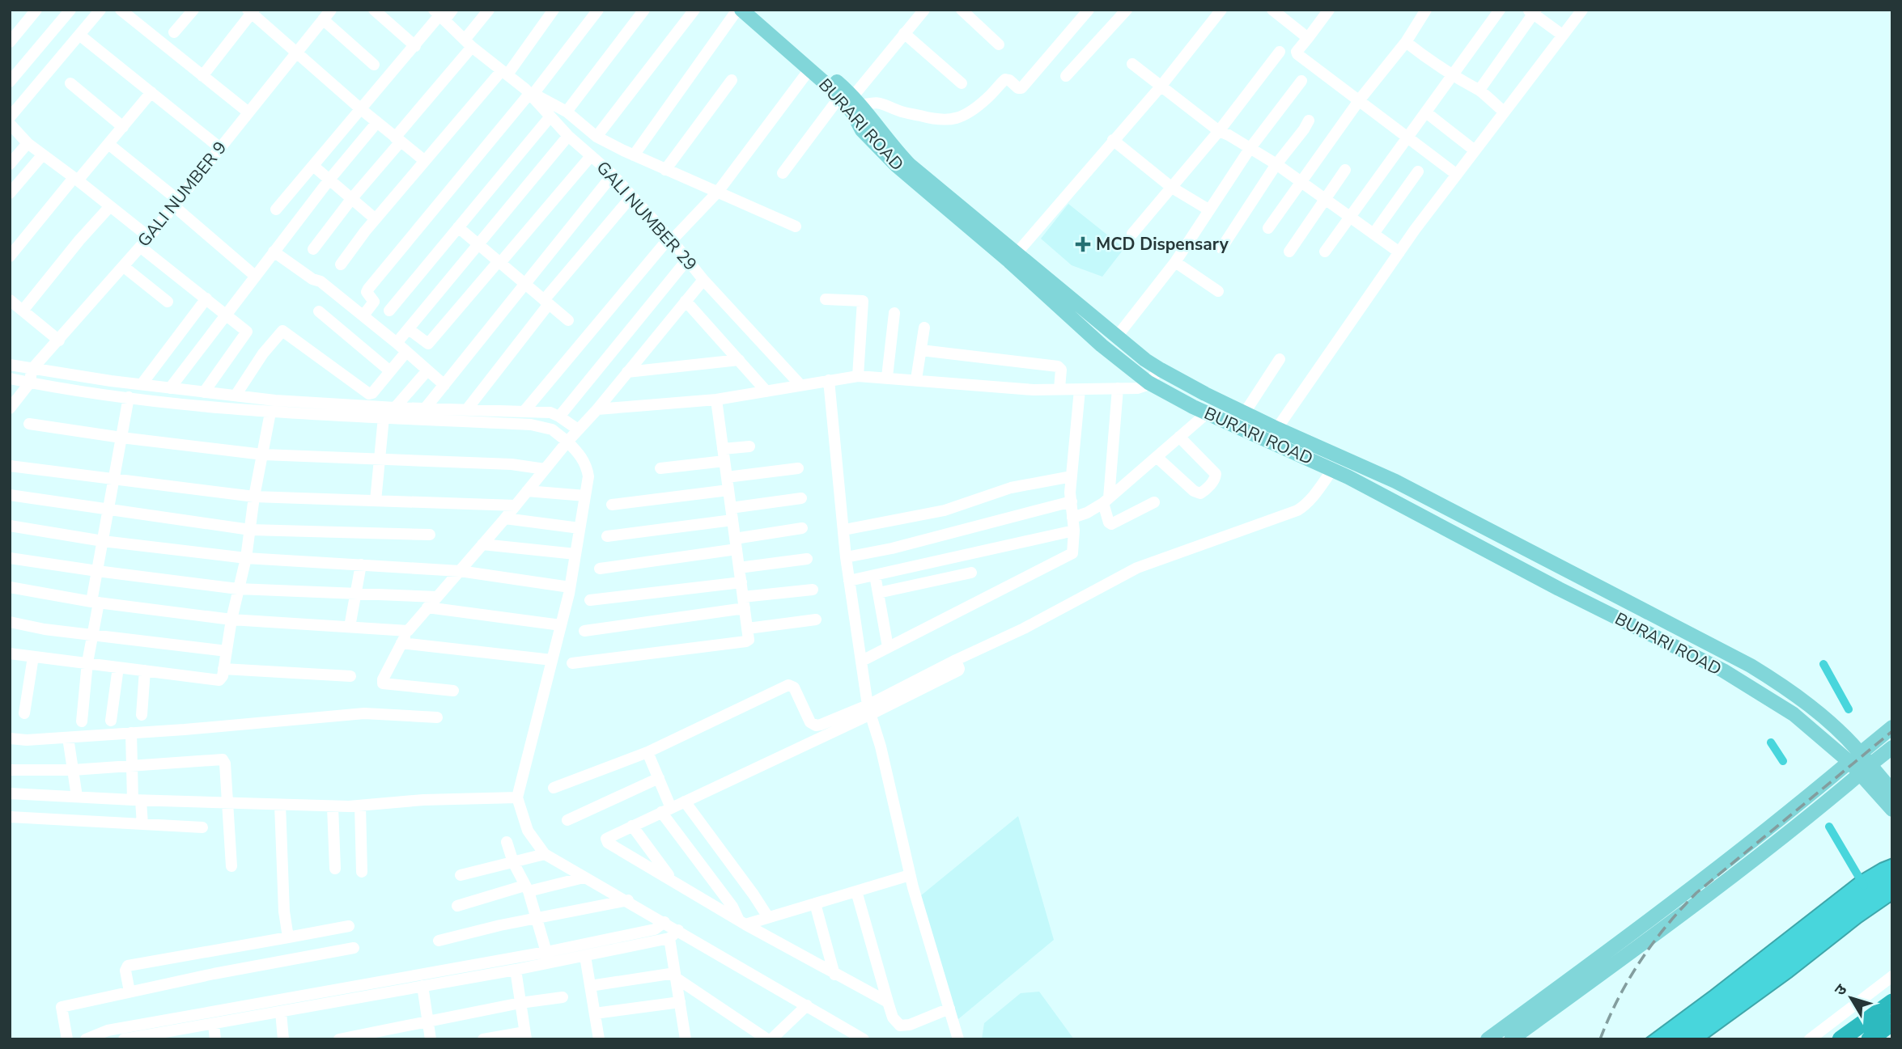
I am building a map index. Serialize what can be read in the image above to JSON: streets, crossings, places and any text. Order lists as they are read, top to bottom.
{
  "streets": {
    "main road": ["BURARI ROAD"],
    "street": ["GALI NUMBER 9", "GALI NUMBER 29"]
  },
  "places": {
    "health": ["MCD Dispensary"]
  },
  "north": "top left"
}
